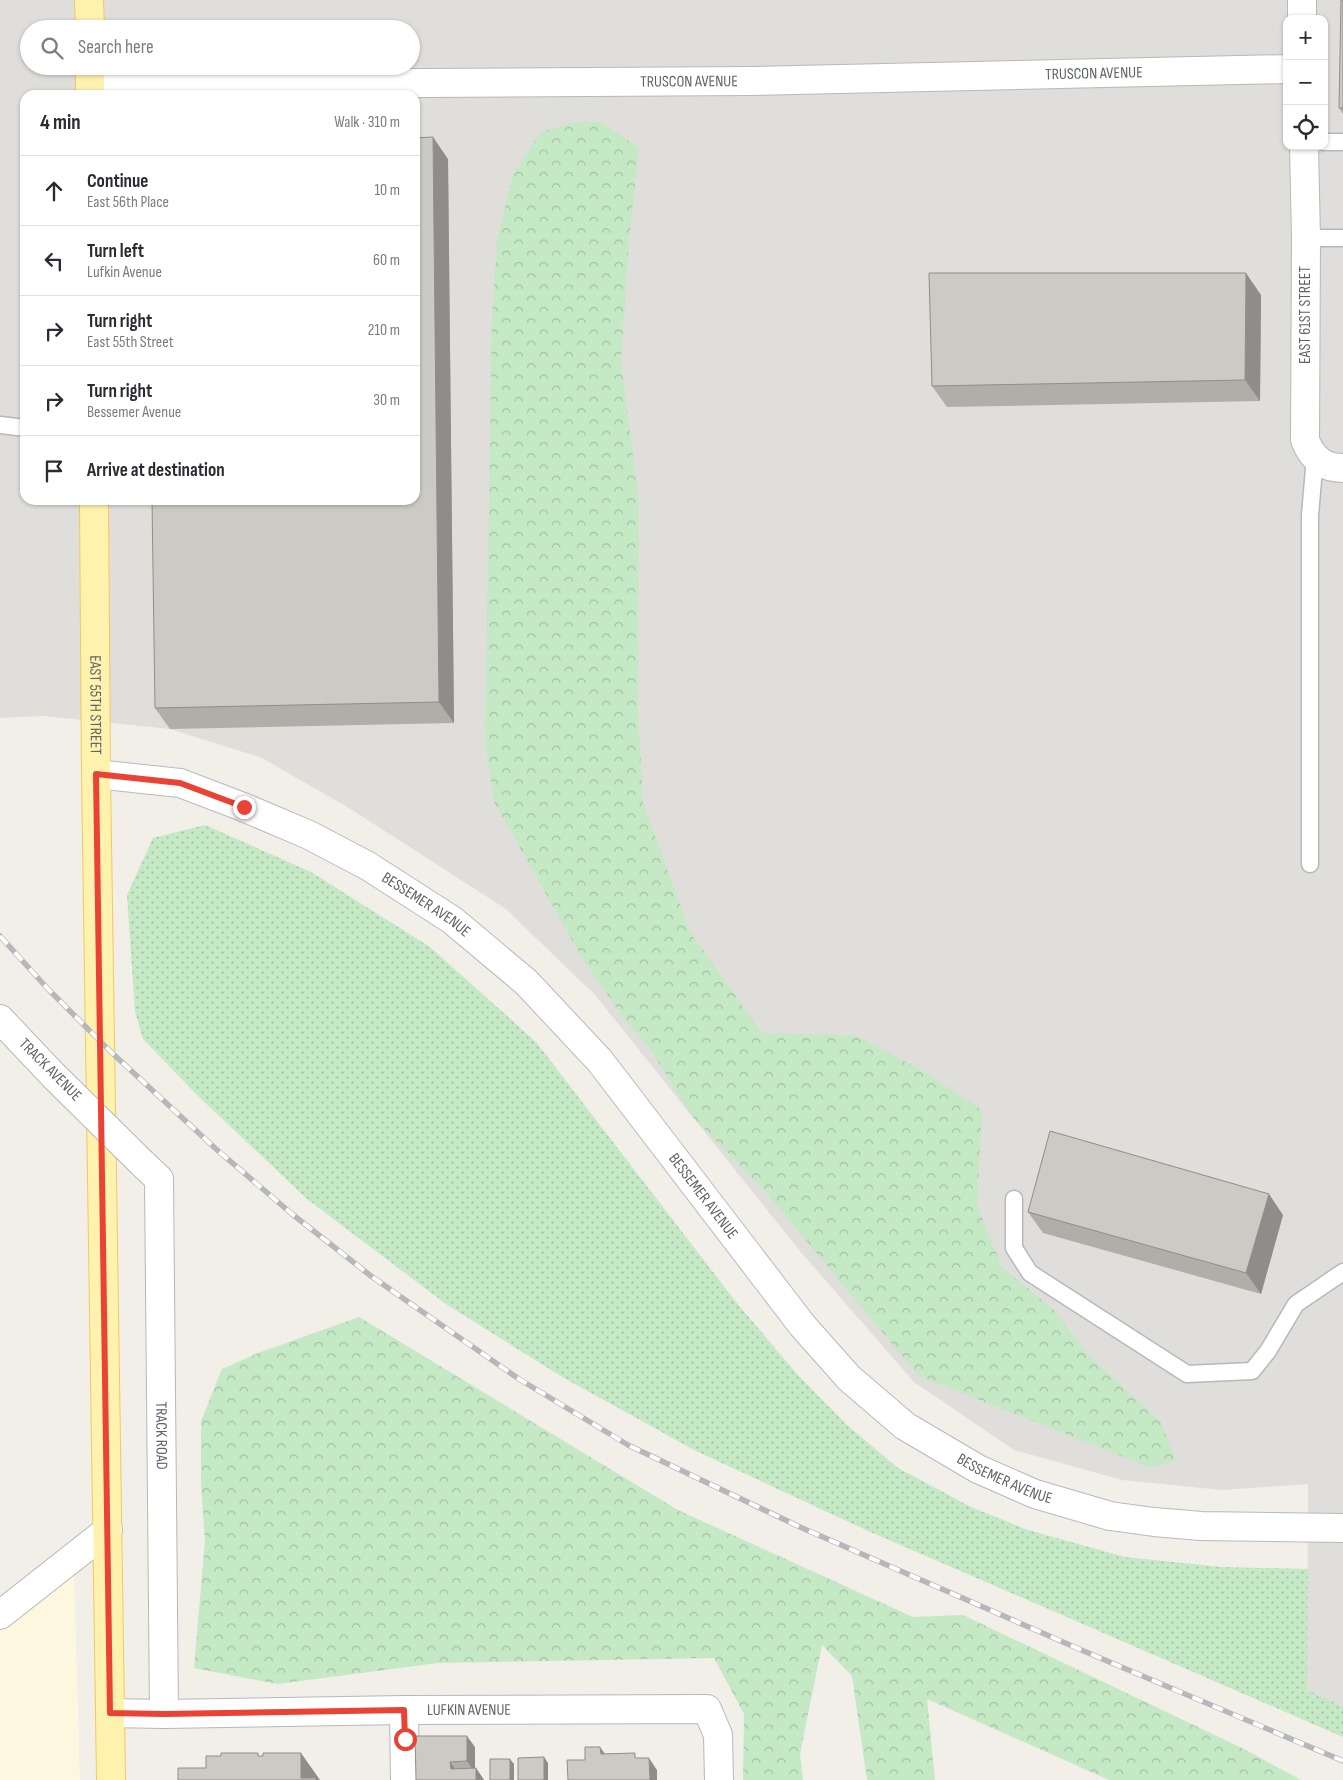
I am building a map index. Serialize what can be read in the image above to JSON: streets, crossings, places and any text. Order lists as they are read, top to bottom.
{
  "streets": {
    "main road": ["EAST 55TH STREET"],
    "street": [
      "TRUSCON AVENUE",
      "EAST 61ST STREET",
      "BESSEMER AVENUE",
      "TRACK AVENUE",
      "TRACK ROAD",
      "LUFKIN AVENUE"
    ]
  },
  "crossings": [
    ["EAST 55TH STREET", "BESSEMER AVENUE"],
    ["EAST 55TH STREET", "LUFKIN AVENUE"],
    ["TRACK AVENUE", "TRACK ROAD"],
    ["TRACK ROAD", "LUFKIN AVENUE"]
  ],
  "page": {
    "map_buttons": ["+", "−"],
    "search": "Search here",
    "heading": ["4 min", "Walk · 310 m"],
    "list": [
      ["Continue", "East 56th Place", "10 m"],
      ["Turn left", "Lufkin Avenue", "60 m"],
      ["Turn right", "East 55th Street", "210 m"],
      ["Turn right", "Bessemer Avenue", "30 m"],
      "Arrive at destination"
    ]
  }
}
